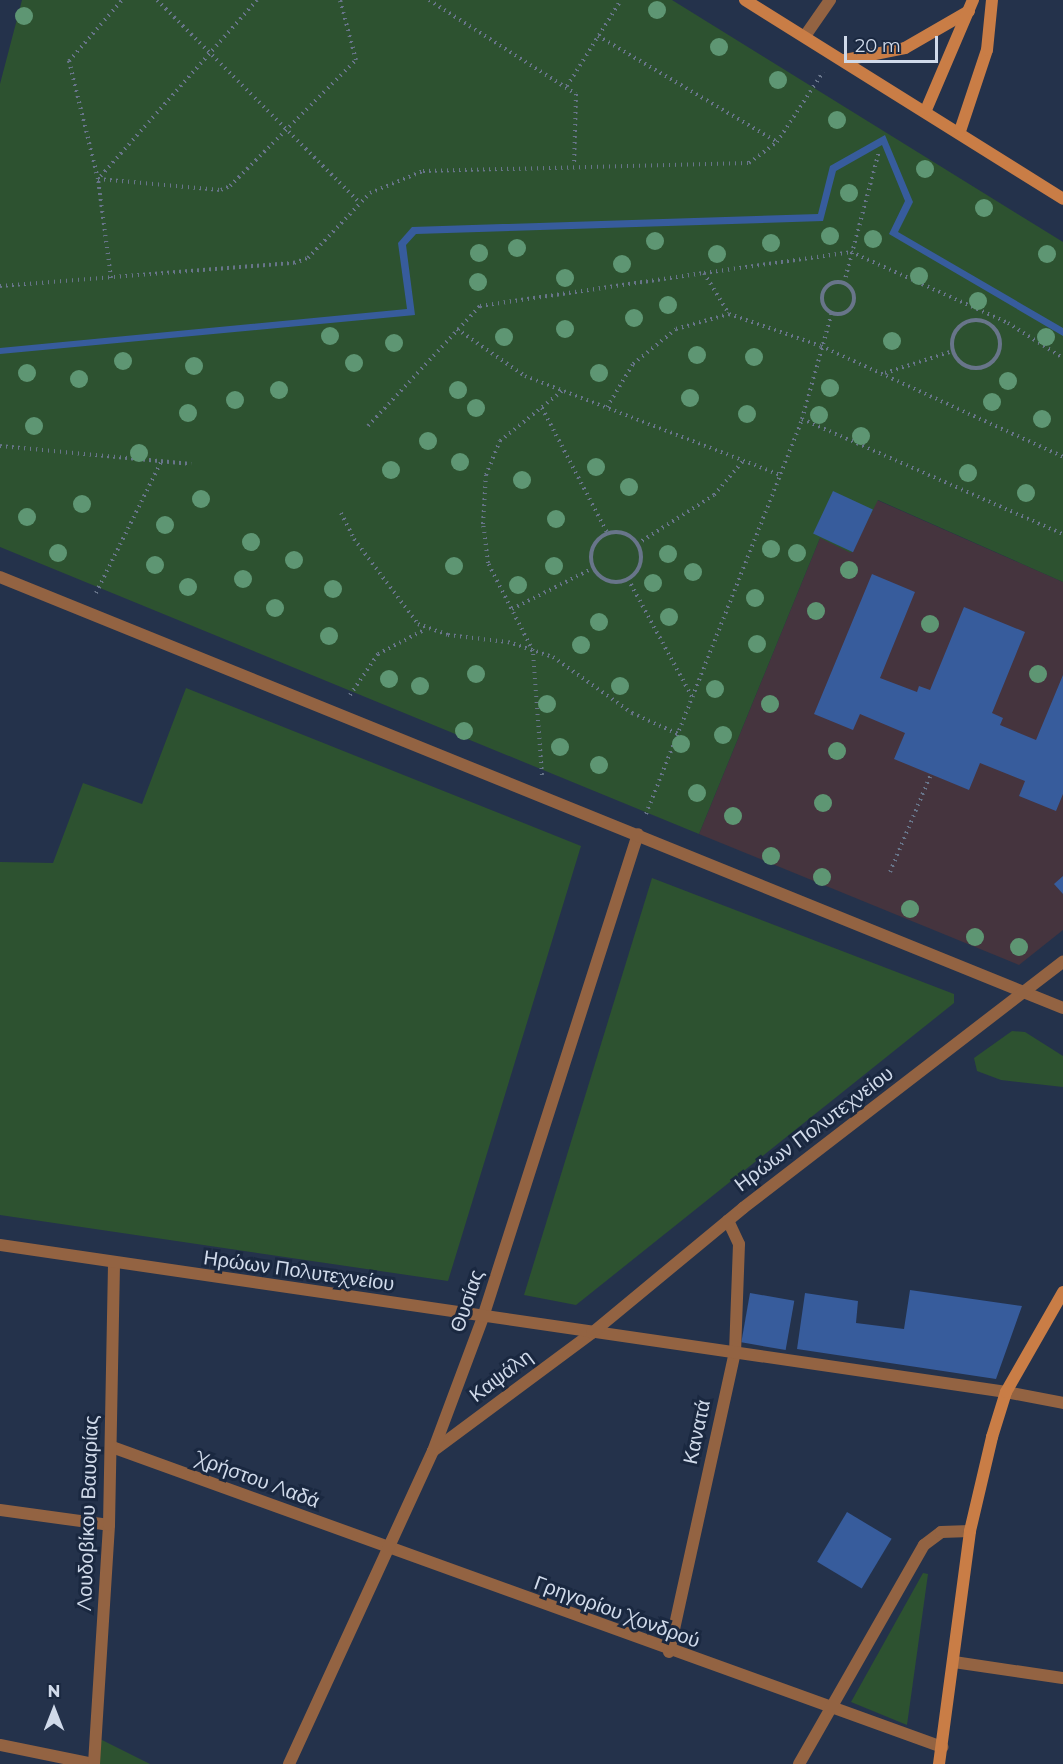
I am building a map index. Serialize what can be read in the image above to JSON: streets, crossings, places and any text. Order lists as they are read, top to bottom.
{
  "streets": {
    "street": [
      "Ηρώων Πολυτεχνείου",
      "Θυσίας",
      "Καψάλη",
      "Κανατά",
      "Χρήστου Λαδά",
      "Λουδοβίκου Βαυαρίας",
      "Γρηγορίου Χονδρού"
    ]
  },
  "crossings": [
    ["Ηρώων Πολυτεχνείου", "Θυσίας"],
    ["Ηρώων Πολυτεχνείου", "Καψάλη"],
    ["Ηρώων Πολυτεχνείου", "Κανατά"],
    ["Ηρώων Πολυτεχνείου", "Λουδοβίκου Βαυαρίας"],
    ["Θυσίας", "Καψάλη"],
    ["Θυσίας", "Χρήστου Λαδά"],
    ["Θυσίας", "Γρηγορίου Χονδρού"],
    ["Κανατά", "Γρηγορίου Χονδρού"],
    ["Χρήστου Λαδά", "Λουδοβίκου Βαυαρίας"],
    ["Χρήστου Λαδά", "Γρηγορίου Χονδρού"]
  ],
  "scale_bar": "20 m",
  "north": "top"
}
